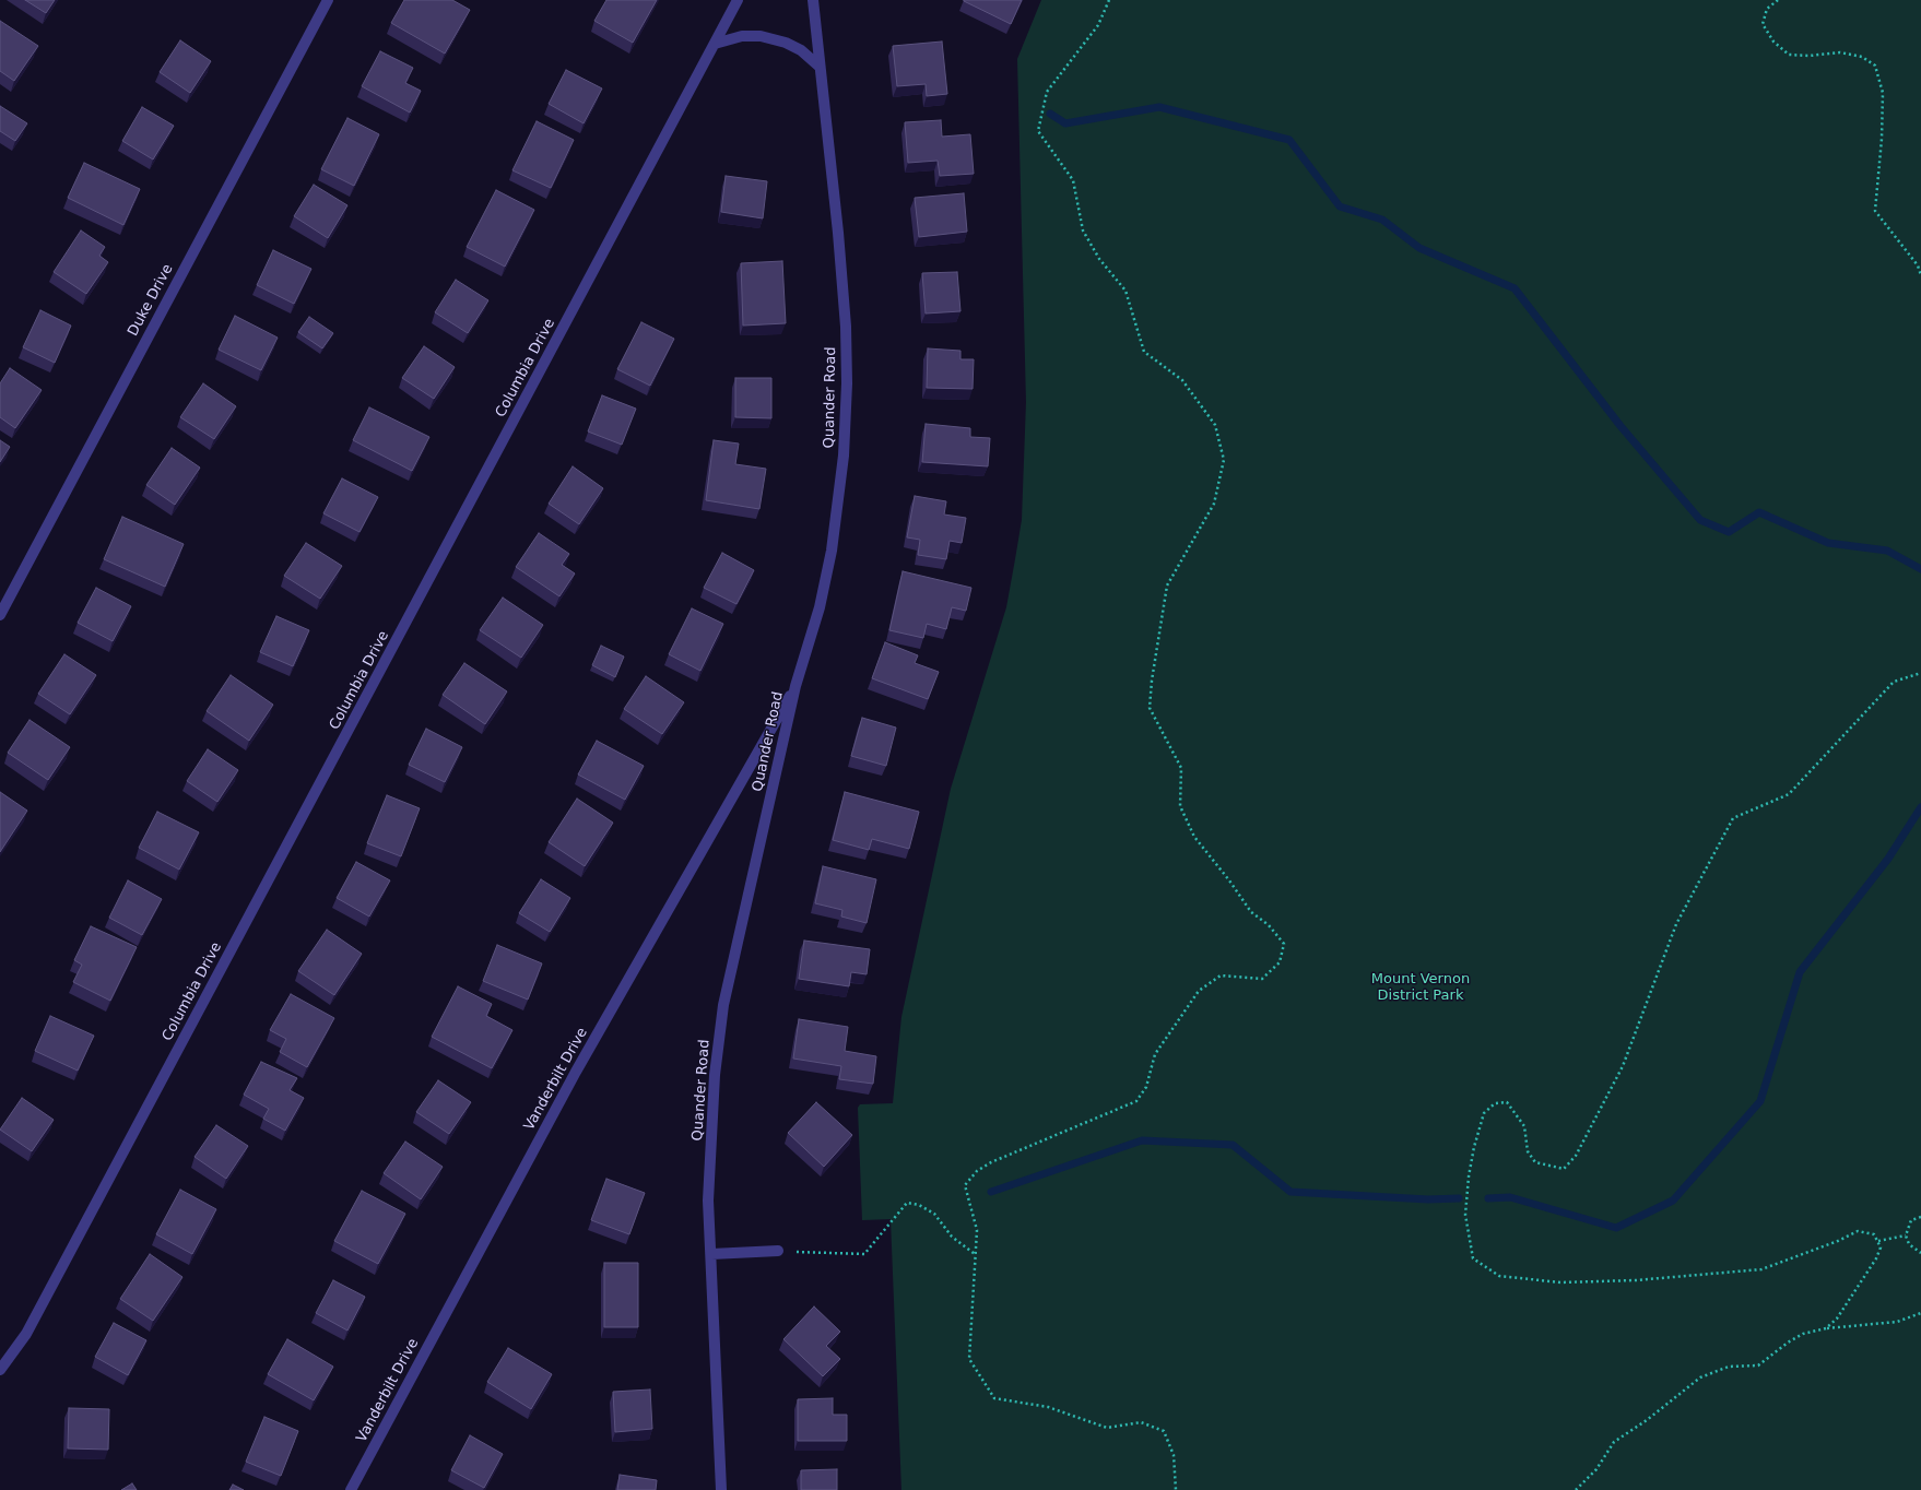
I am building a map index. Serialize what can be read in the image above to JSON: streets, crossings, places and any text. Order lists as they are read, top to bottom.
{
  "streets": {
    "street": [
      "Duke Drive",
      "Columbia Drive",
      "Quander Road",
      "Vanderbilt Drive"
    ]
  },
  "crossings": [
    ["Quander Road", "Vanderbilt Drive"]
  ],
  "parks": ["Mount Vernon District Park"]
}
